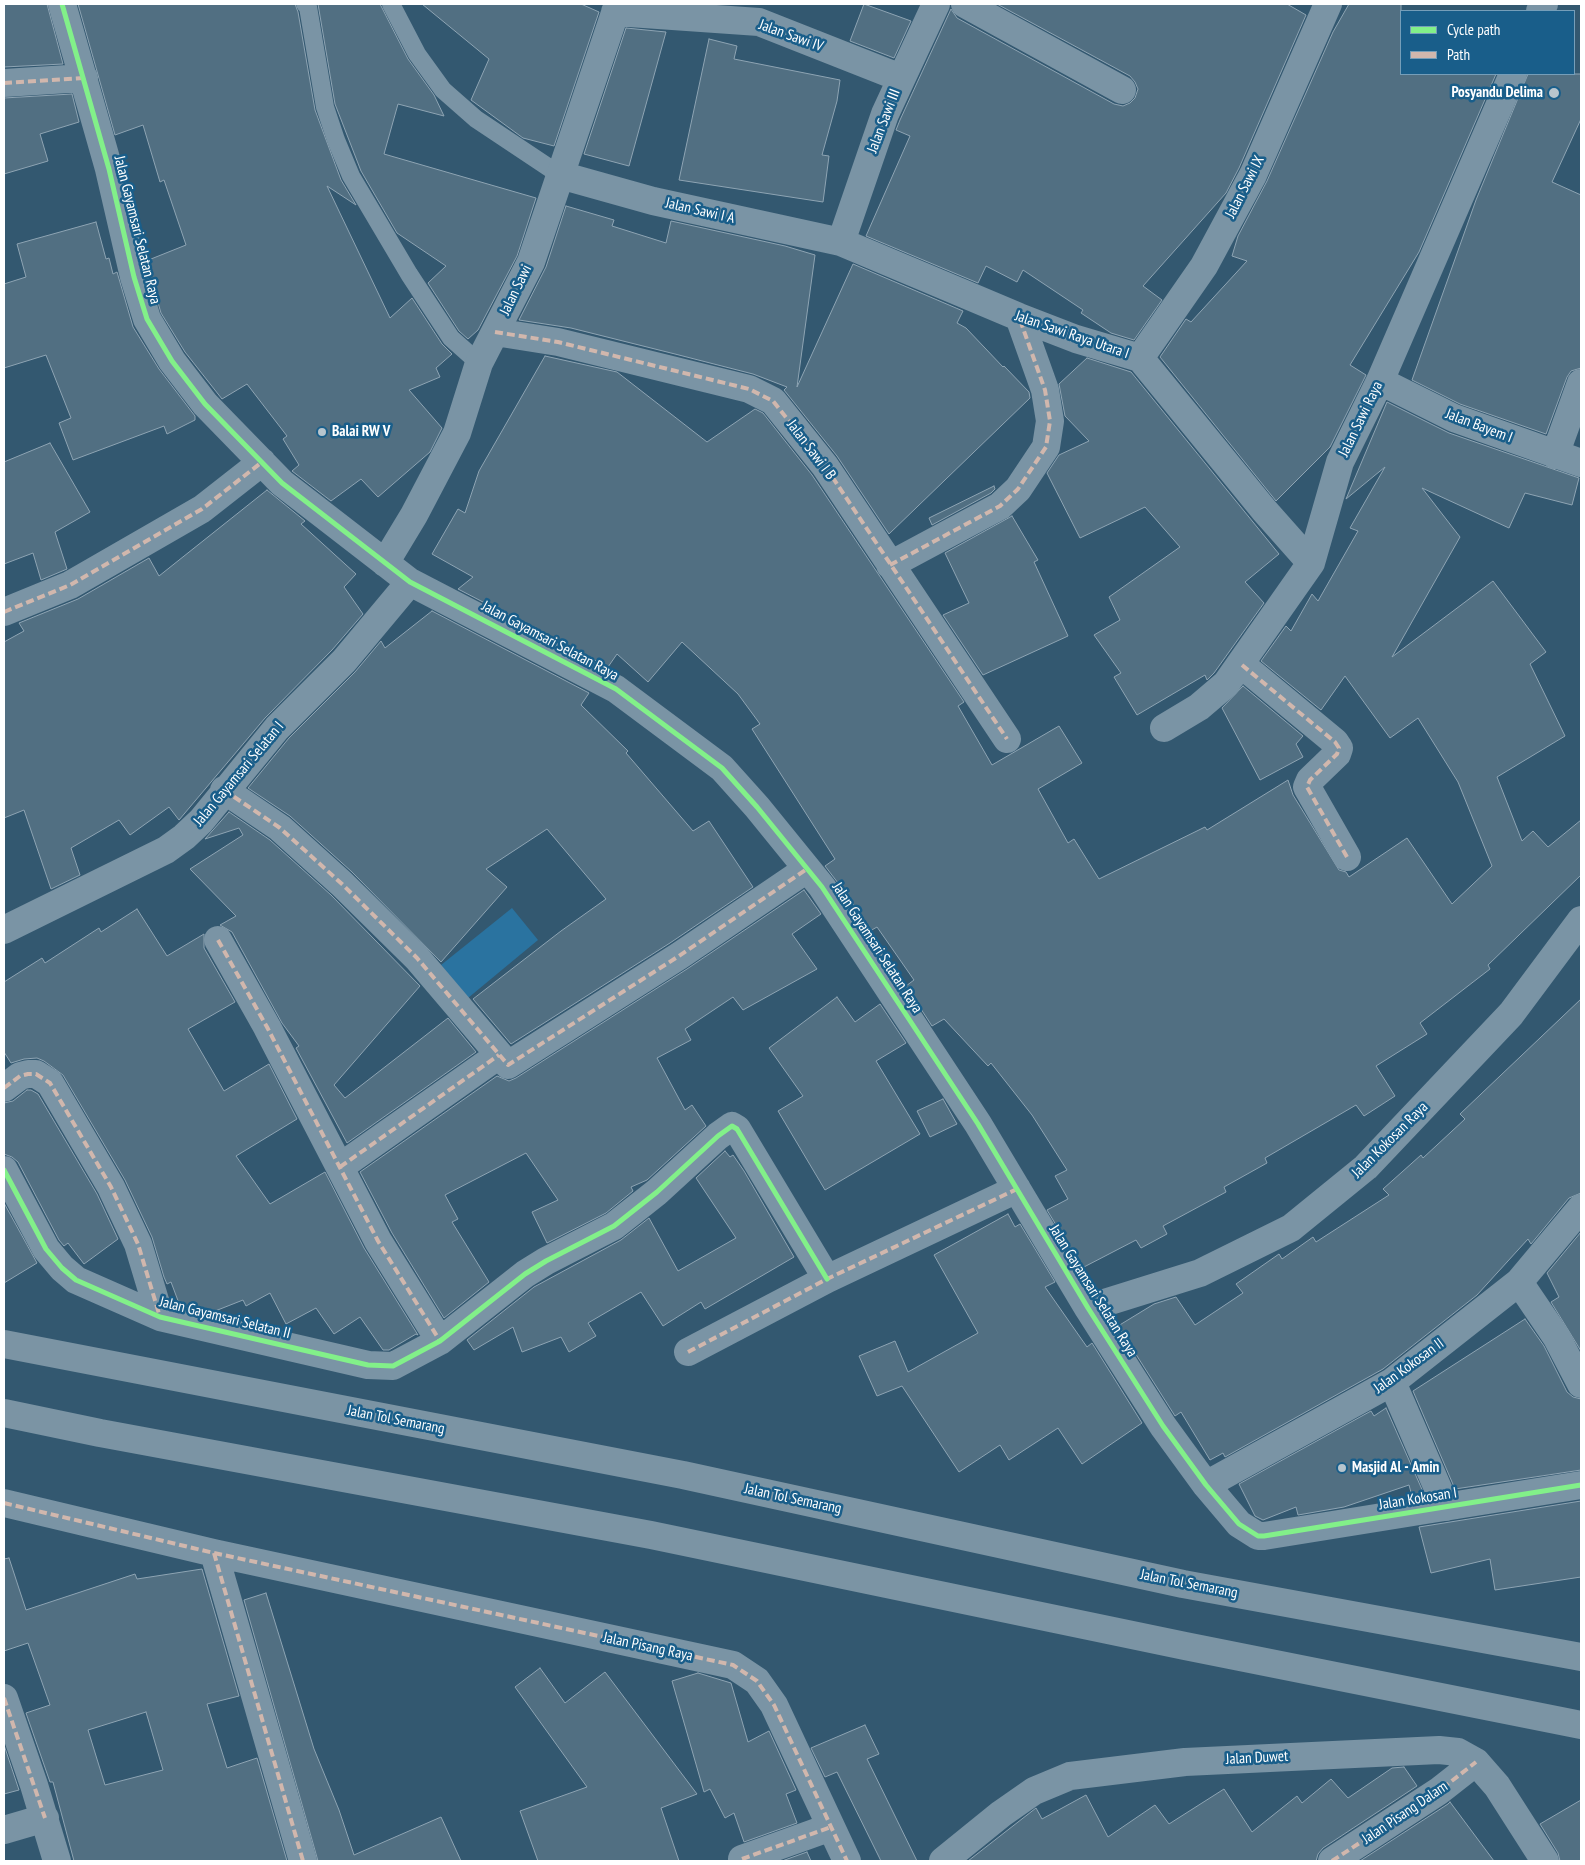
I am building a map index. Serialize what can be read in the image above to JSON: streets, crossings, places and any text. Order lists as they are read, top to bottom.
{
  "streets": {
    "highway": ["Jalan Tol Semarang"],
    "street": [
      "Jalan Sawi IV",
      "Jalan Sawi III",
      "Jalan Sawi IX",
      "Jalan Sawi I A",
      "Jalan Gayamsari Selatan Raya",
      "Jalan Sawi",
      "Jalan Sawi Raya Utara I",
      "Jalan Sawi Raya",
      "Jalan Bayem I",
      "Jalan Sawi I B",
      "Jalan Gayamsari Selatan I",
      "Jalan Kokosan Raya",
      "Jalan Gayamsari Selatan II",
      "Jalan Kokosan II",
      "Jalan Kokosan I",
      "Jalan Pisang Raya",
      "Jalan Duwet",
      "Jalan Pisang Dalam"
    ]
  },
  "crossings": [
    ["Jalan Sawi IV", "Jalan Sawi III"],
    ["Jalan Sawi IV", "Jalan Sawi"],
    ["Jalan Sawi III", "Jalan Sawi I A"],
    ["Jalan Sawi III", "Jalan Sawi Raya Utara I"],
    ["Jalan Sawi IX", "Jalan Sawi Raya Utara I"],
    ["Jalan Sawi I A", "Jalan Sawi"],
    ["Jalan Sawi I A", "Jalan Sawi Raya Utara I"],
    ["Jalan Gayamsari Selatan Raya", "Jalan Sawi"],
    ["Jalan Gayamsari Selatan Raya", "Jalan Gayamsari Selatan I"],
    ["Jalan Gayamsari Selatan Raya", "Jalan Kokosan Raya"],
    ["Jalan Gayamsari Selatan Raya", "Jalan Kokosan II"],
    ["Jalan Gayamsari Selatan Raya", "Jalan Kokosan I"],
    ["Jalan Sawi", "Jalan Sawi I B"],
    ["Jalan Sawi Raya Utara I", "Jalan Sawi Raya"],
    ["Jalan Sawi Raya", "Jalan Bayem I"],
    ["Jalan Duwet", "Jalan Pisang Dalam"]
  ],
  "places": ["Posyandu Delima", "Balai RW V", "Masjid Al - Amin"],
  "legend": ["Cycle path", "Path"]
}
